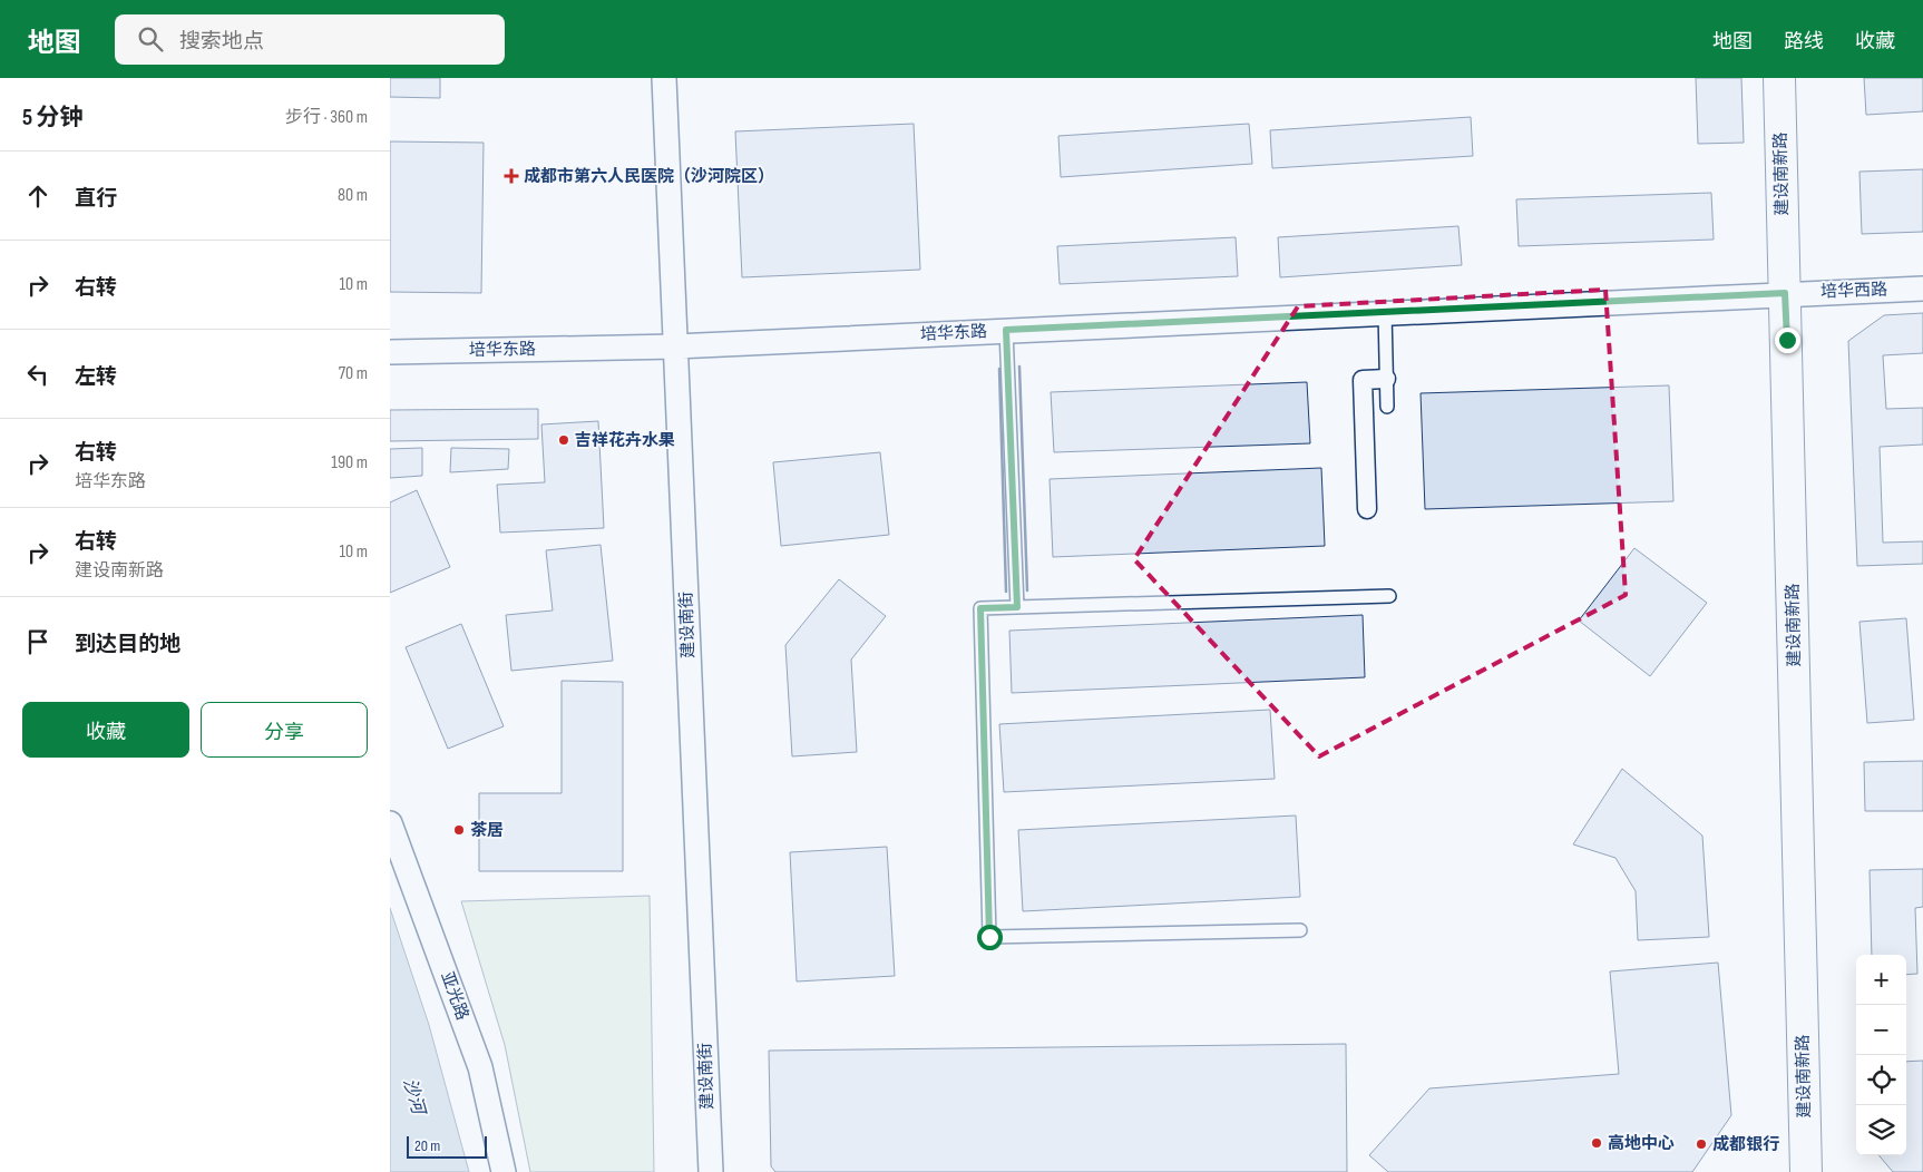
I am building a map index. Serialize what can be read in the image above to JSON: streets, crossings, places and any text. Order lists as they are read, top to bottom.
{
  "streets": {
    "street": [
      "建设南新路",
      "培华西路",
      "培华东路",
      "建设南街",
      "亚光路"
    ]
  },
  "crossings": [
    ["建设南新路", "培华西路"],
    ["建设南新路", "培华东路"],
    ["培华西路", "培华东路"],
    ["培华东路", "建设南街"]
  ],
  "water": ["沙河"],
  "places": {
    "health": ["成都市第六人民医院（沙河院区）"],
    "other": [
      "吉祥花卉水果",
      "茶居",
      "高地中心",
      "成都银行"
    ]
  },
  "scale_bar": "20 m",
  "page": {
    "header": "地图",
    "search": "搜索地点",
    "nav": ["地图", "路线", "收藏"],
    "heading": ["5 分钟", "步行 · 360 m"],
    "list": [
      ["直行", "80 m"],
      ["右转", "10 m"],
      ["左转", "70 m"],
      ["右转", "培华东路", "190 m"],
      ["右转", "建设南新路", "10 m"],
      "到达目的地"
    ],
    "buttons": ["收藏", "分享"],
    "map_buttons": ["+", "−"],
    "scale": "20 m"
  }
}
